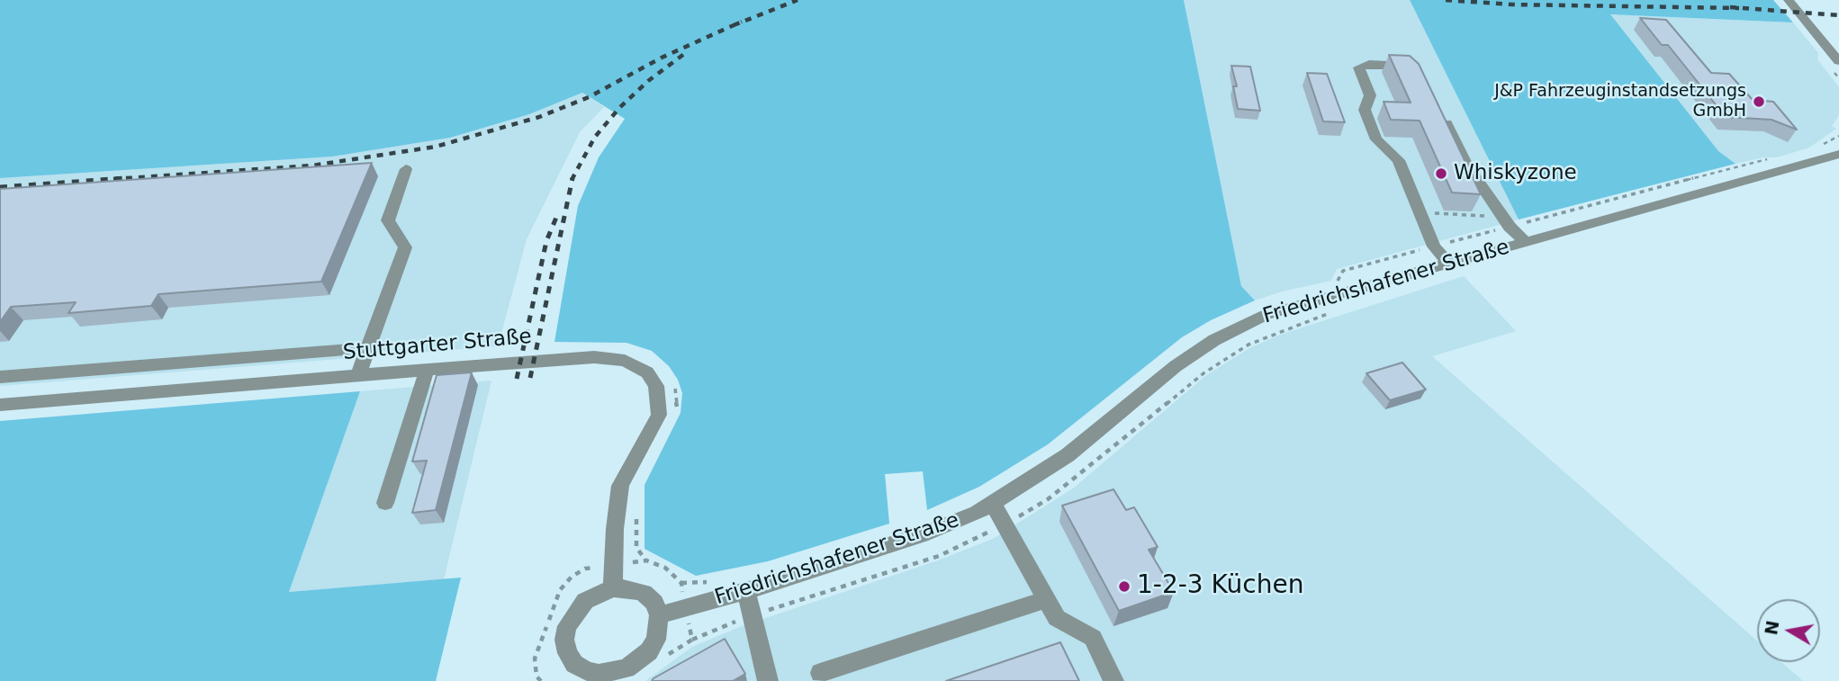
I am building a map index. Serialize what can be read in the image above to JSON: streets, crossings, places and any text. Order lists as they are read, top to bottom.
{
  "streets": {
    "street": ["Friedrichshafener Straße", "Stuttgarter Straße"]
  },
  "crossings": [
    ["Friedrichshafener Straße", "Stuttgarter Straße"]
  ],
  "places": ["J&P Fahrzeuginstandsetzungs GmbH", "Whiskyzone", "1-2-3 Küchen"],
  "north": "left"
}
